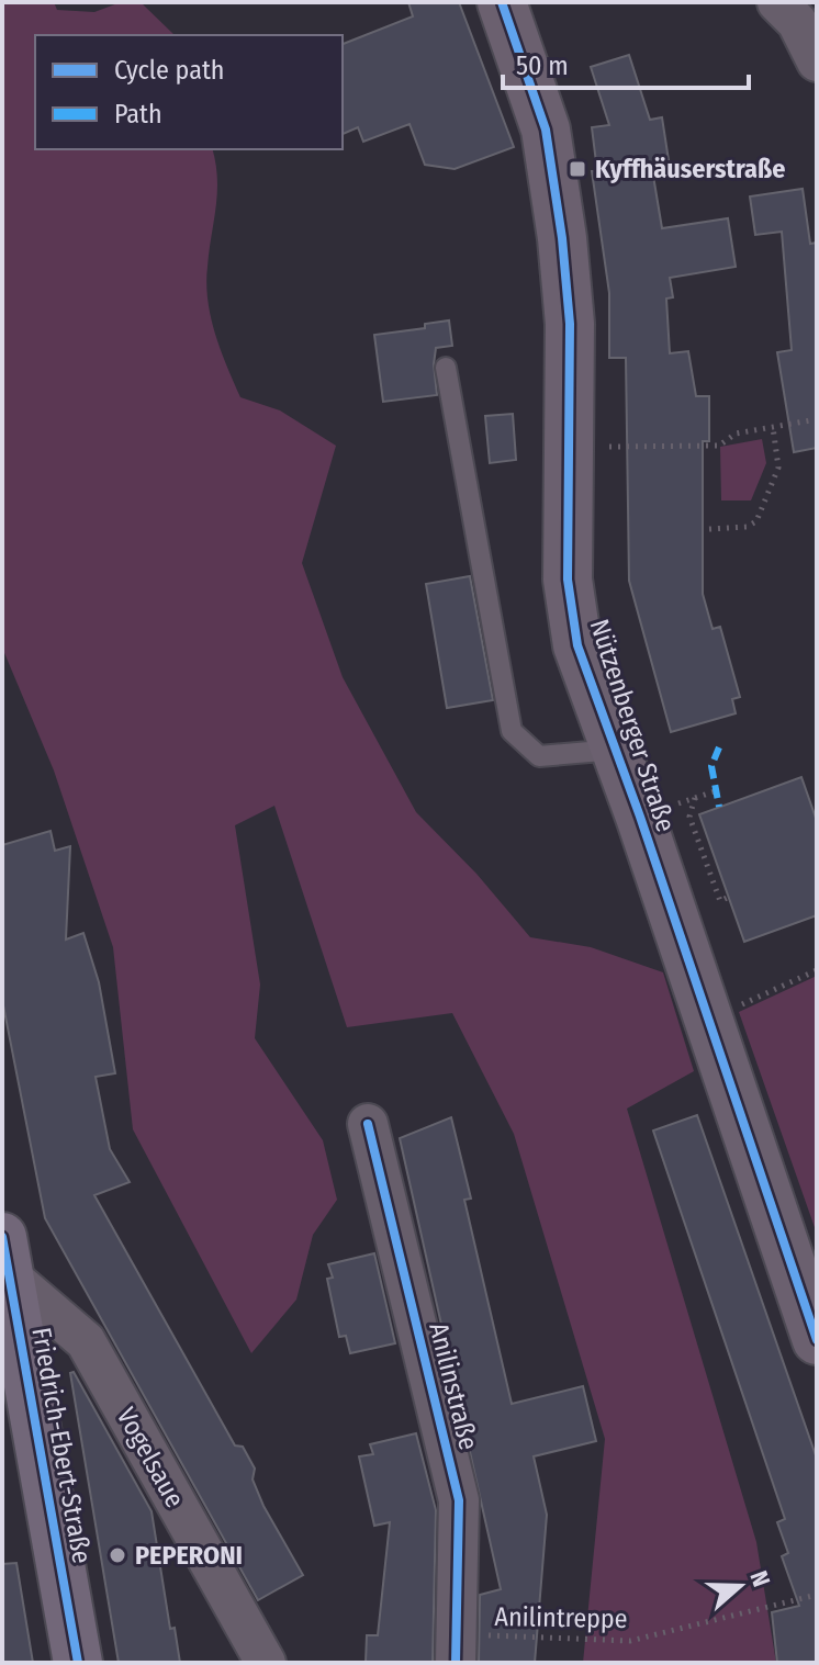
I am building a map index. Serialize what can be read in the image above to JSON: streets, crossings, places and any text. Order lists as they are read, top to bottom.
{
  "streets": {
    "main road": ["Friedrich-Ebert-Straße"],
    "street": ["Nützenberger Straße", "Anilinstraße", "Vogelsaue"],
    "path": ["Anilintreppe"]
  },
  "crossings": [
    ["Anilinstraße", "Anilintreppe"],
    ["Friedrich-Ebert-Straße", "Vogelsaue"]
  ],
  "places": {
    "transit": ["Kyffhäuserstraße"],
    "other": ["PEPERONI"]
  },
  "legend": ["Cycle path", "Path"],
  "scale_bar": "50 m",
  "north": "right"
}
